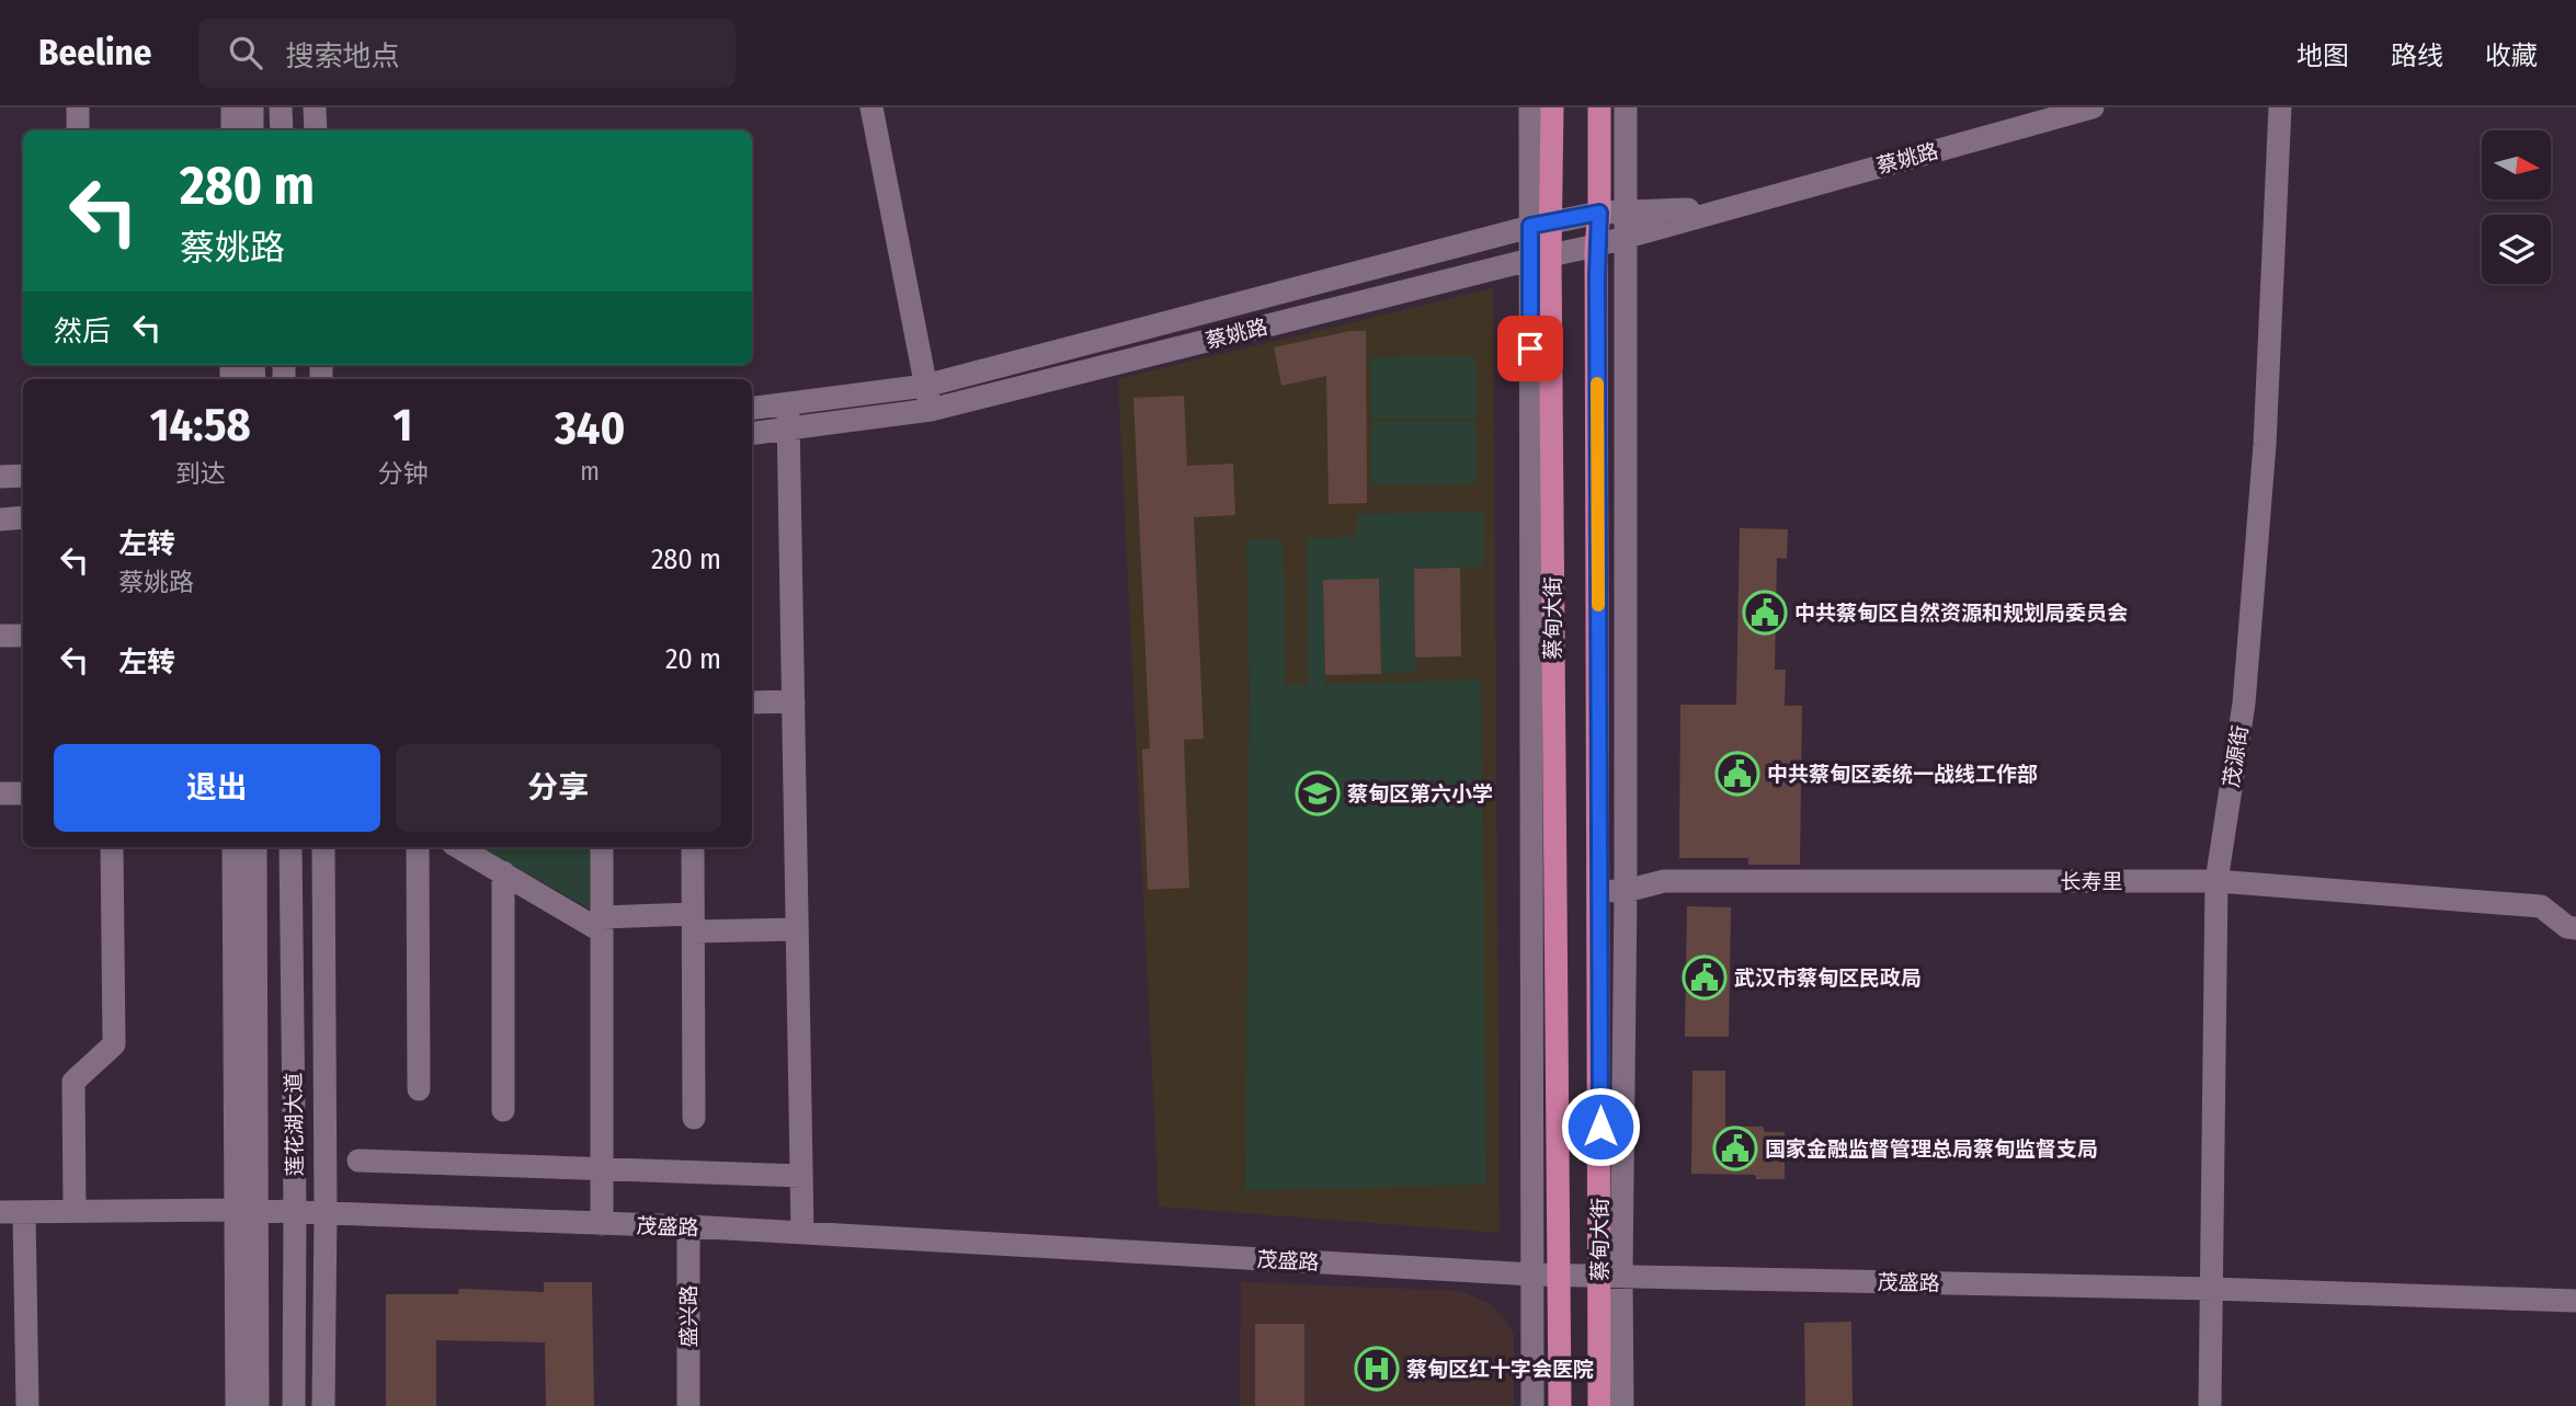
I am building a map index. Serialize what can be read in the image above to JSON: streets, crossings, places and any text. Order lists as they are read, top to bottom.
{
  "streets": {
    "main road": ["蔡甸大街"],
    "street": [
      "蔡姚路",
      "茂源街",
      "长寿里",
      "莲花湖大道",
      "茂盛路",
      "盛兴路"
    ]
  },
  "crossings": [
    ["蔡姚路", "蔡甸大街"],
    ["蔡甸大街", "长寿里"],
    ["蔡甸大街", "茂盛路"],
    ["茂源街", "长寿里"],
    ["茂源街", "茂盛路"],
    ["莲花湖大道", "茂盛路"],
    ["茂盛路", "盛兴路"]
  ],
  "places": {
    "public building": [
      "中共蔡甸区自然资源和规划局委员会",
      "中共蔡甸区委统一战线工作部",
      "武汉市蔡甸区民政局",
      "国家金融监督管理总局蔡甸监督支局"
    ],
    "school or university": ["蔡甸区第六小学"],
    "hospital": ["蔡甸区红十字会医院"]
  },
  "north": "right",
  "page": {
    "header": "Beeline",
    "search": "搜索地点",
    "nav": ["地图", "路线", "收藏"],
    "turn": ["280 m", "蔡姚路"],
    "then": "然后",
    "eta": [
      "14:58",
      "到达",
      "1",
      "分钟",
      "340",
      "m"
    ],
    "list": [
      {
        "name": "左转",
        "note": "蔡姚路",
        "value": "280 m"
      },
      {
        "name": "左转",
        "value": "20 m"
      }
    ],
    "buttons": ["退出", "分享"]
  }
}
